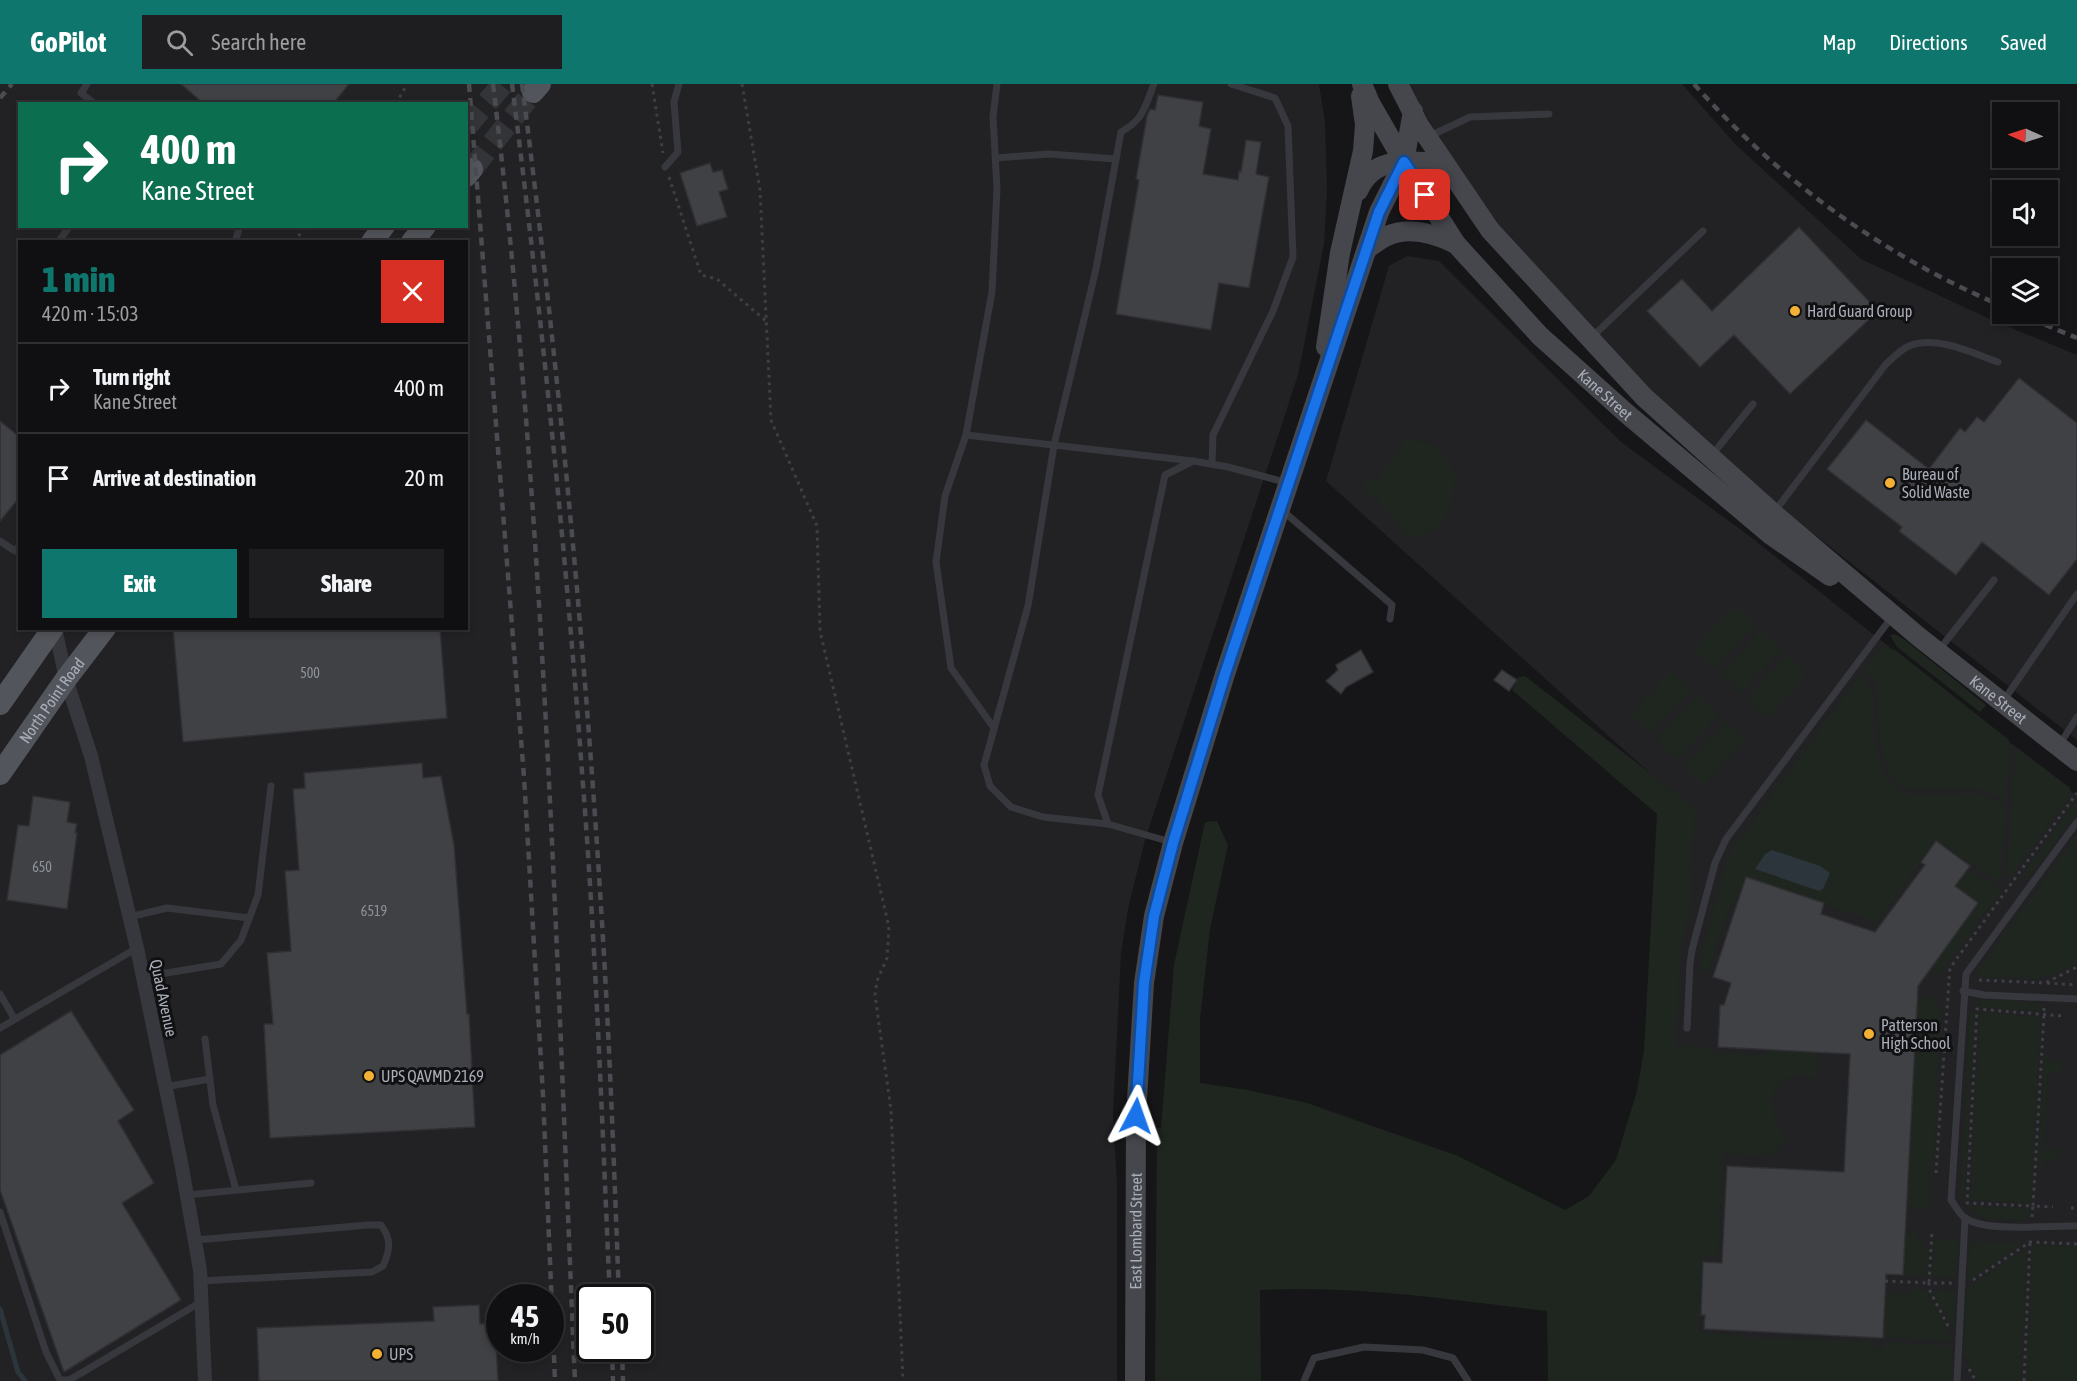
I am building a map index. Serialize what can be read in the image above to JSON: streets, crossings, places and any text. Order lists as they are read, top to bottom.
{
  "streets": {
    "main road": ["Kane Street", "North Point Road", "East Lombard Street"],
    "street": ["Quad Avenue"]
  },
  "crossings": [
    ["Kane Street", "East Lombard Street"],
    ["North Point Road", "Quad Avenue"]
  ],
  "places": [
    "Hard Guard Group",
    "Bureau of Solid Waste",
    "Patterson High School",
    "UPS QAVMD 2169",
    "UPS"
  ],
  "house_numbers": ["500", "650", "6519"],
  "north": "left",
  "page": {
    "header": "GoPilot",
    "search": "Search here",
    "nav": ["Map", "Directions", "Saved"],
    "turn": ["400 m", "Kane Street"],
    "heading": ["1 min", "420 m · 15:03"],
    "list": [
      {
        "name": "Turn right",
        "note": "Kane Street",
        "value": "400 m"
      },
      {
        "name": "Arrive at destination",
        "value": "20 m"
      }
    ],
    "buttons": ["Exit", "Share"],
    "speed": "45 km/h",
    "limit": "50"
  }
}
